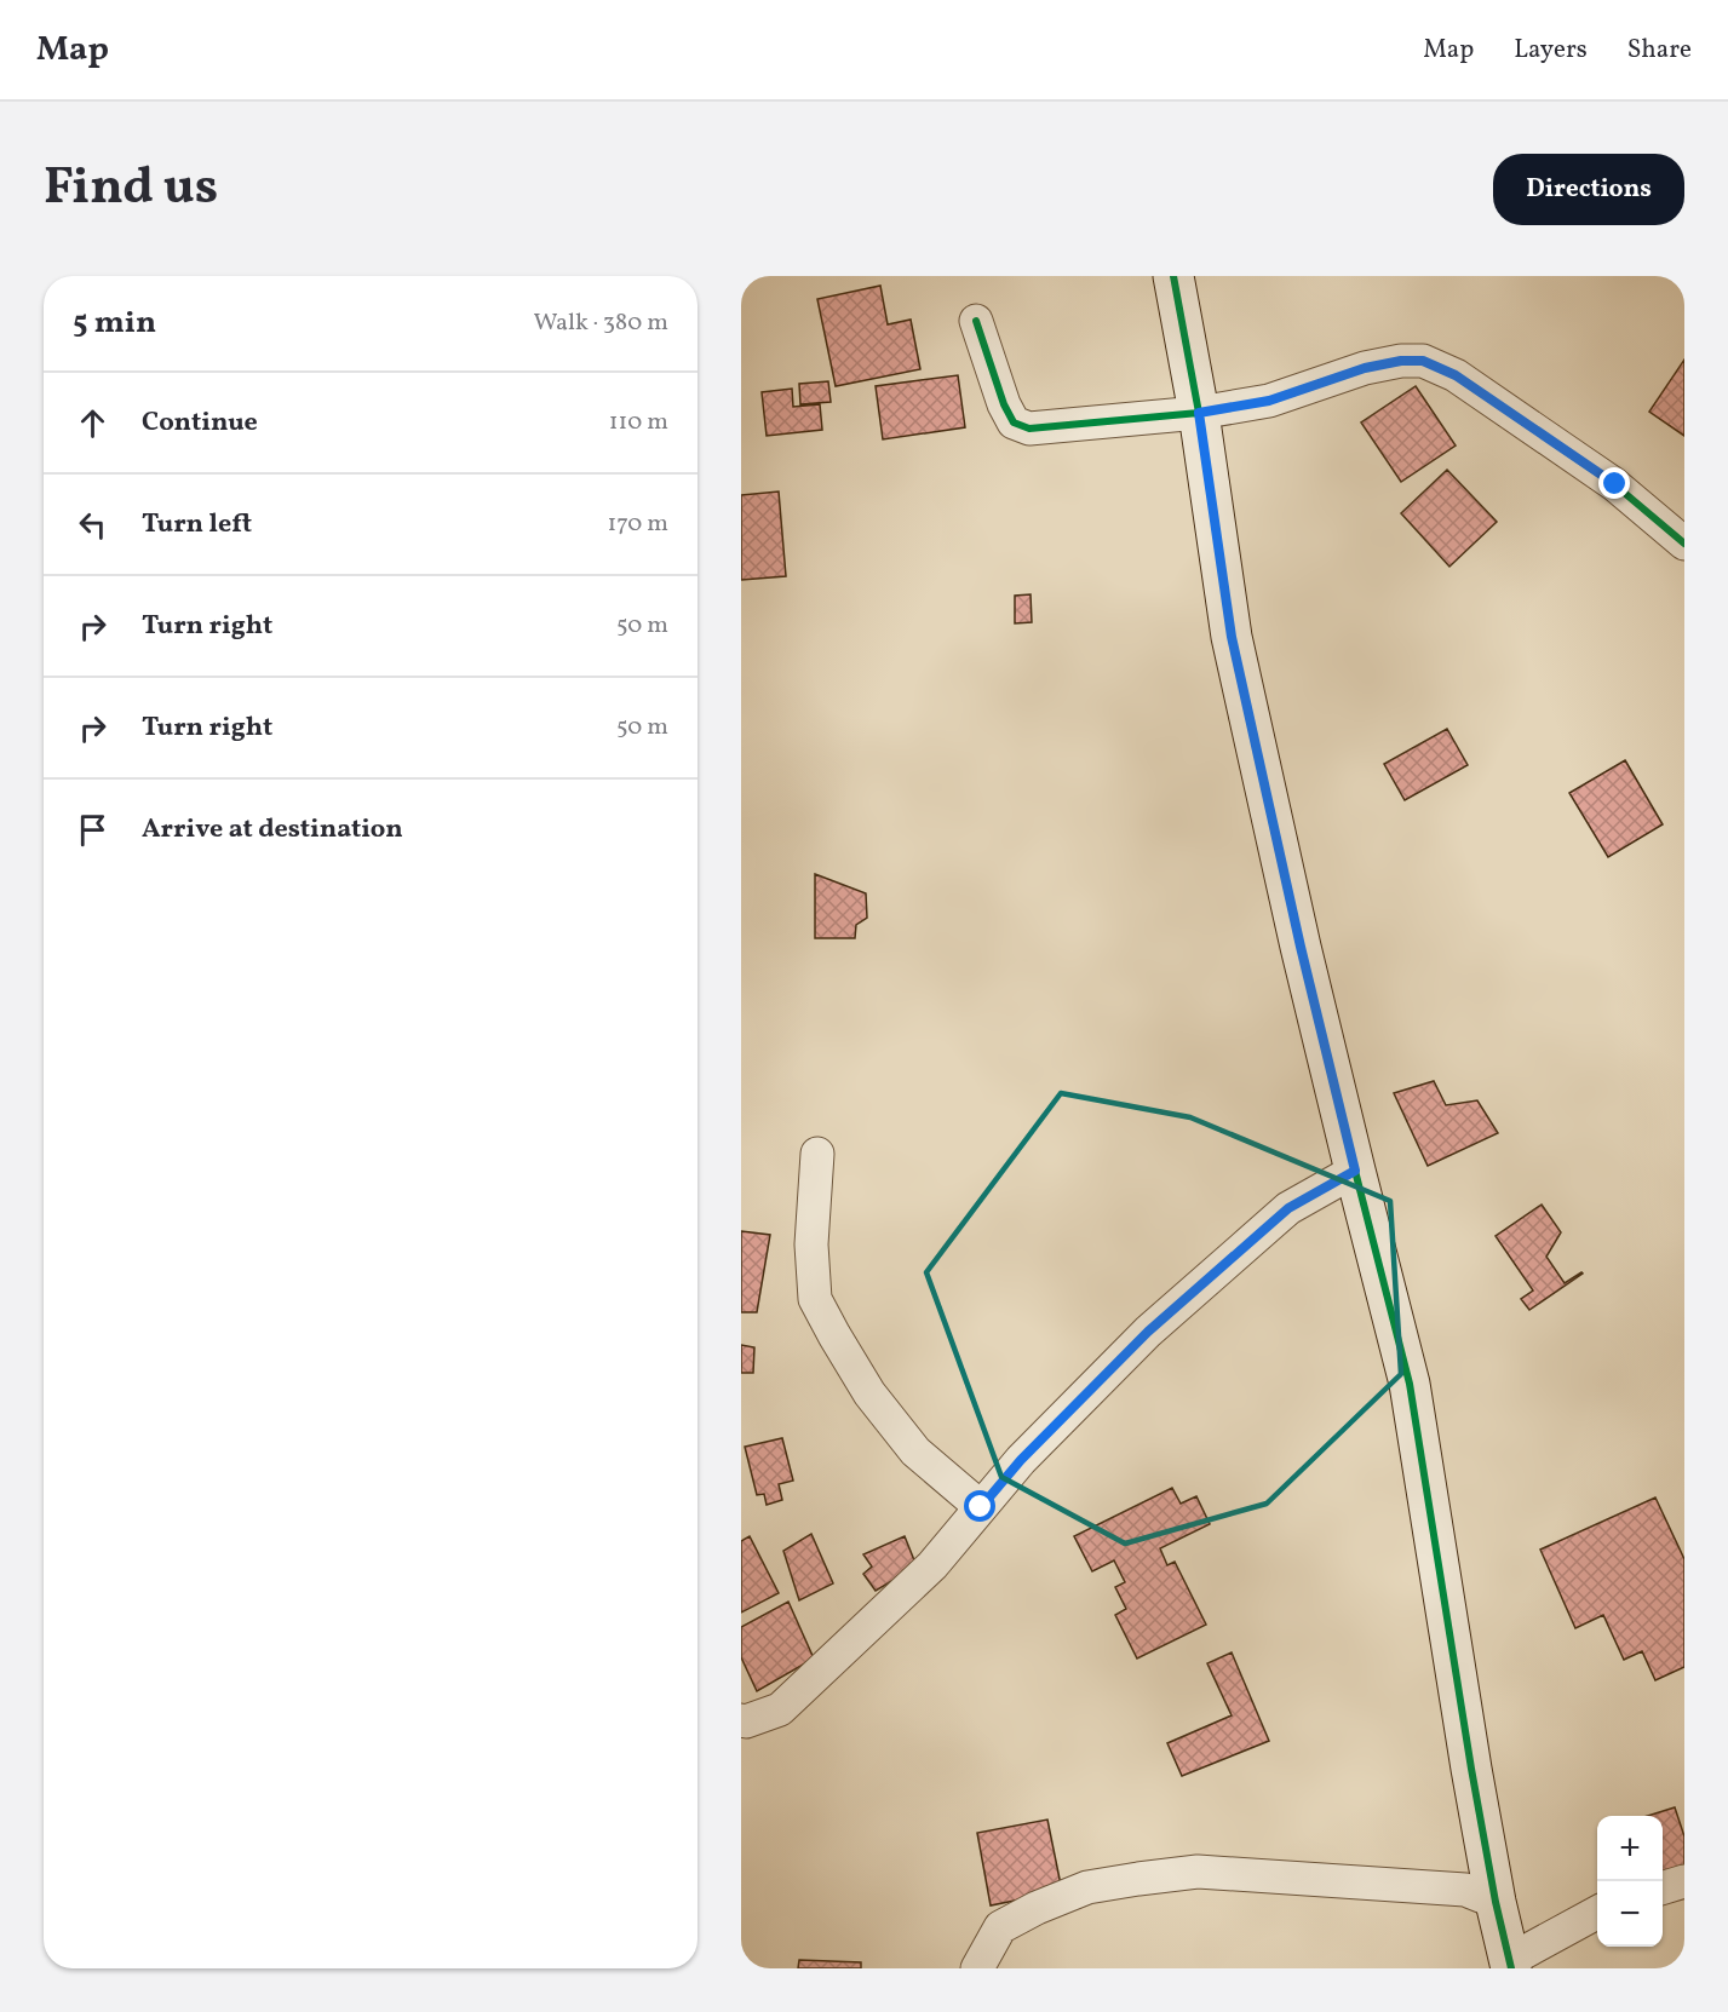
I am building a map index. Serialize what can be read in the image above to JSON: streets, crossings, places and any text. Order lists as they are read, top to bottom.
{
  "page": {
    "header": "Map",
    "nav": ["Map", "Layers", "Share"],
    "title": "Find us",
    "buttons": "Directions",
    "heading": ["5 min", "Walk · 380 m"],
    "list": [
      ["Continue", "110 m"],
      ["Turn left", "170 m"],
      ["Turn right", "50 m"],
      ["Turn right", "50 m"],
      "Arrive at destination"
    ],
    "map_buttons": ["+", "−"]
  }
}
